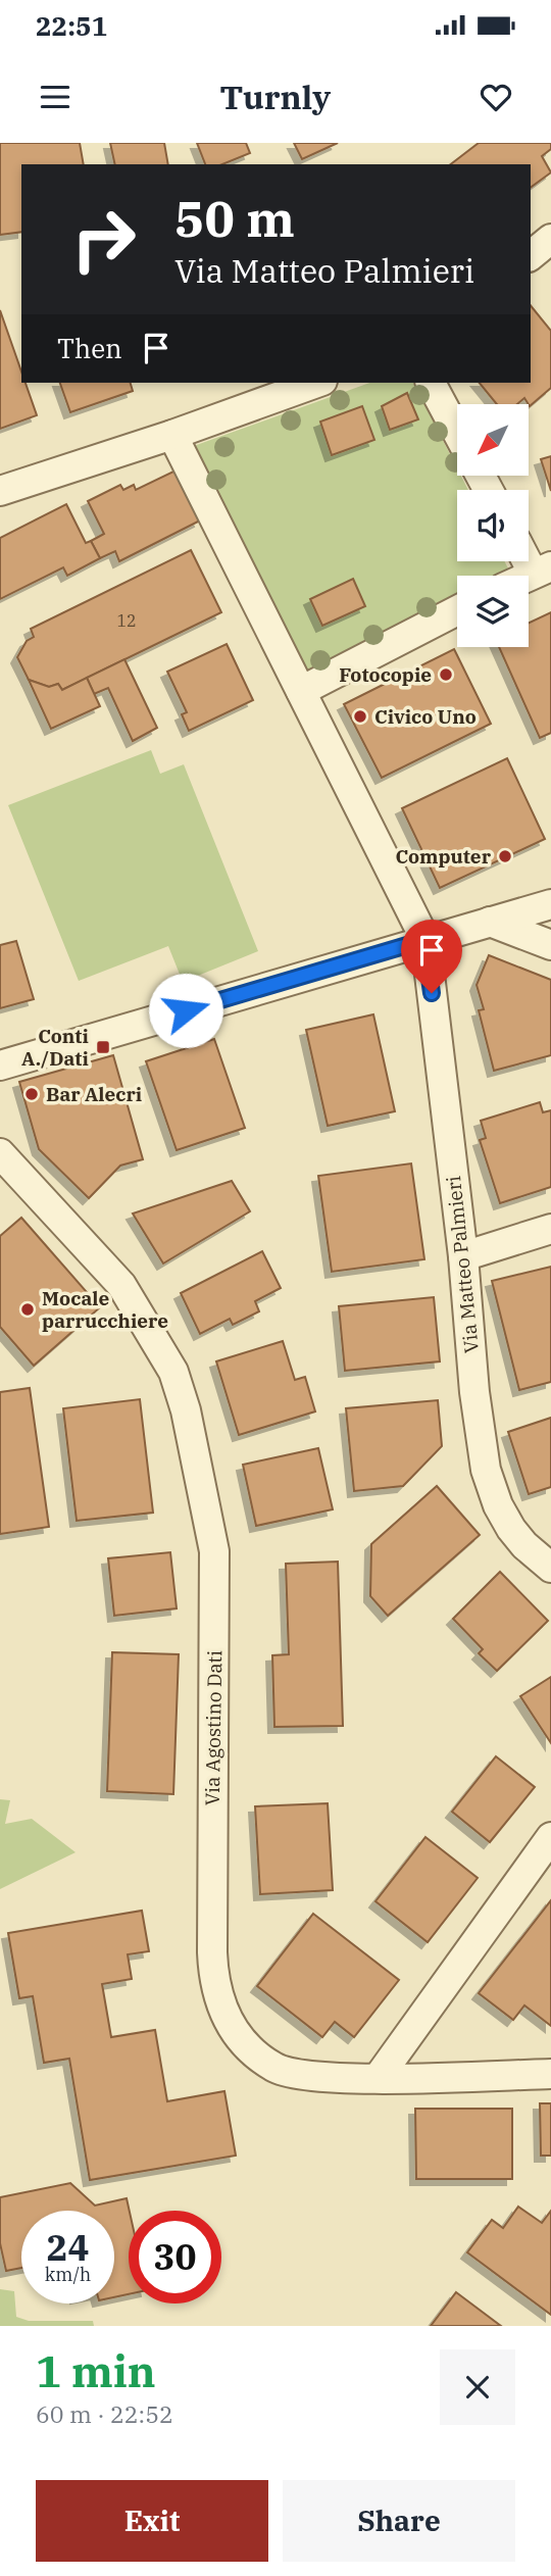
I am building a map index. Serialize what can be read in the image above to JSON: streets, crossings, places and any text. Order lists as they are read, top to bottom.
{
  "streets": {
    "street": ["Via Matteo Palmieri", "Via Agostino Dati"]
  },
  "places": {
    "other": [
      "Fotocopie",
      "Civico Uno",
      "Computer",
      "Bar Alecri",
      "Mocale parrucchiere"
    ],
    "transit": ["Conti A./Dati"]
  },
  "house_numbers": ["12"],
  "north": "bottom left",
  "page": {
    "status": "22:51",
    "header": "Turnly",
    "turn": ["50 m", "Via Matteo Palmieri"],
    "then": "Then",
    "speed": "24 km/h",
    "limit": "30",
    "heading": ["1 min", "60 m · 22:52"],
    "buttons": ["Exit", "Share"]
  }
}
